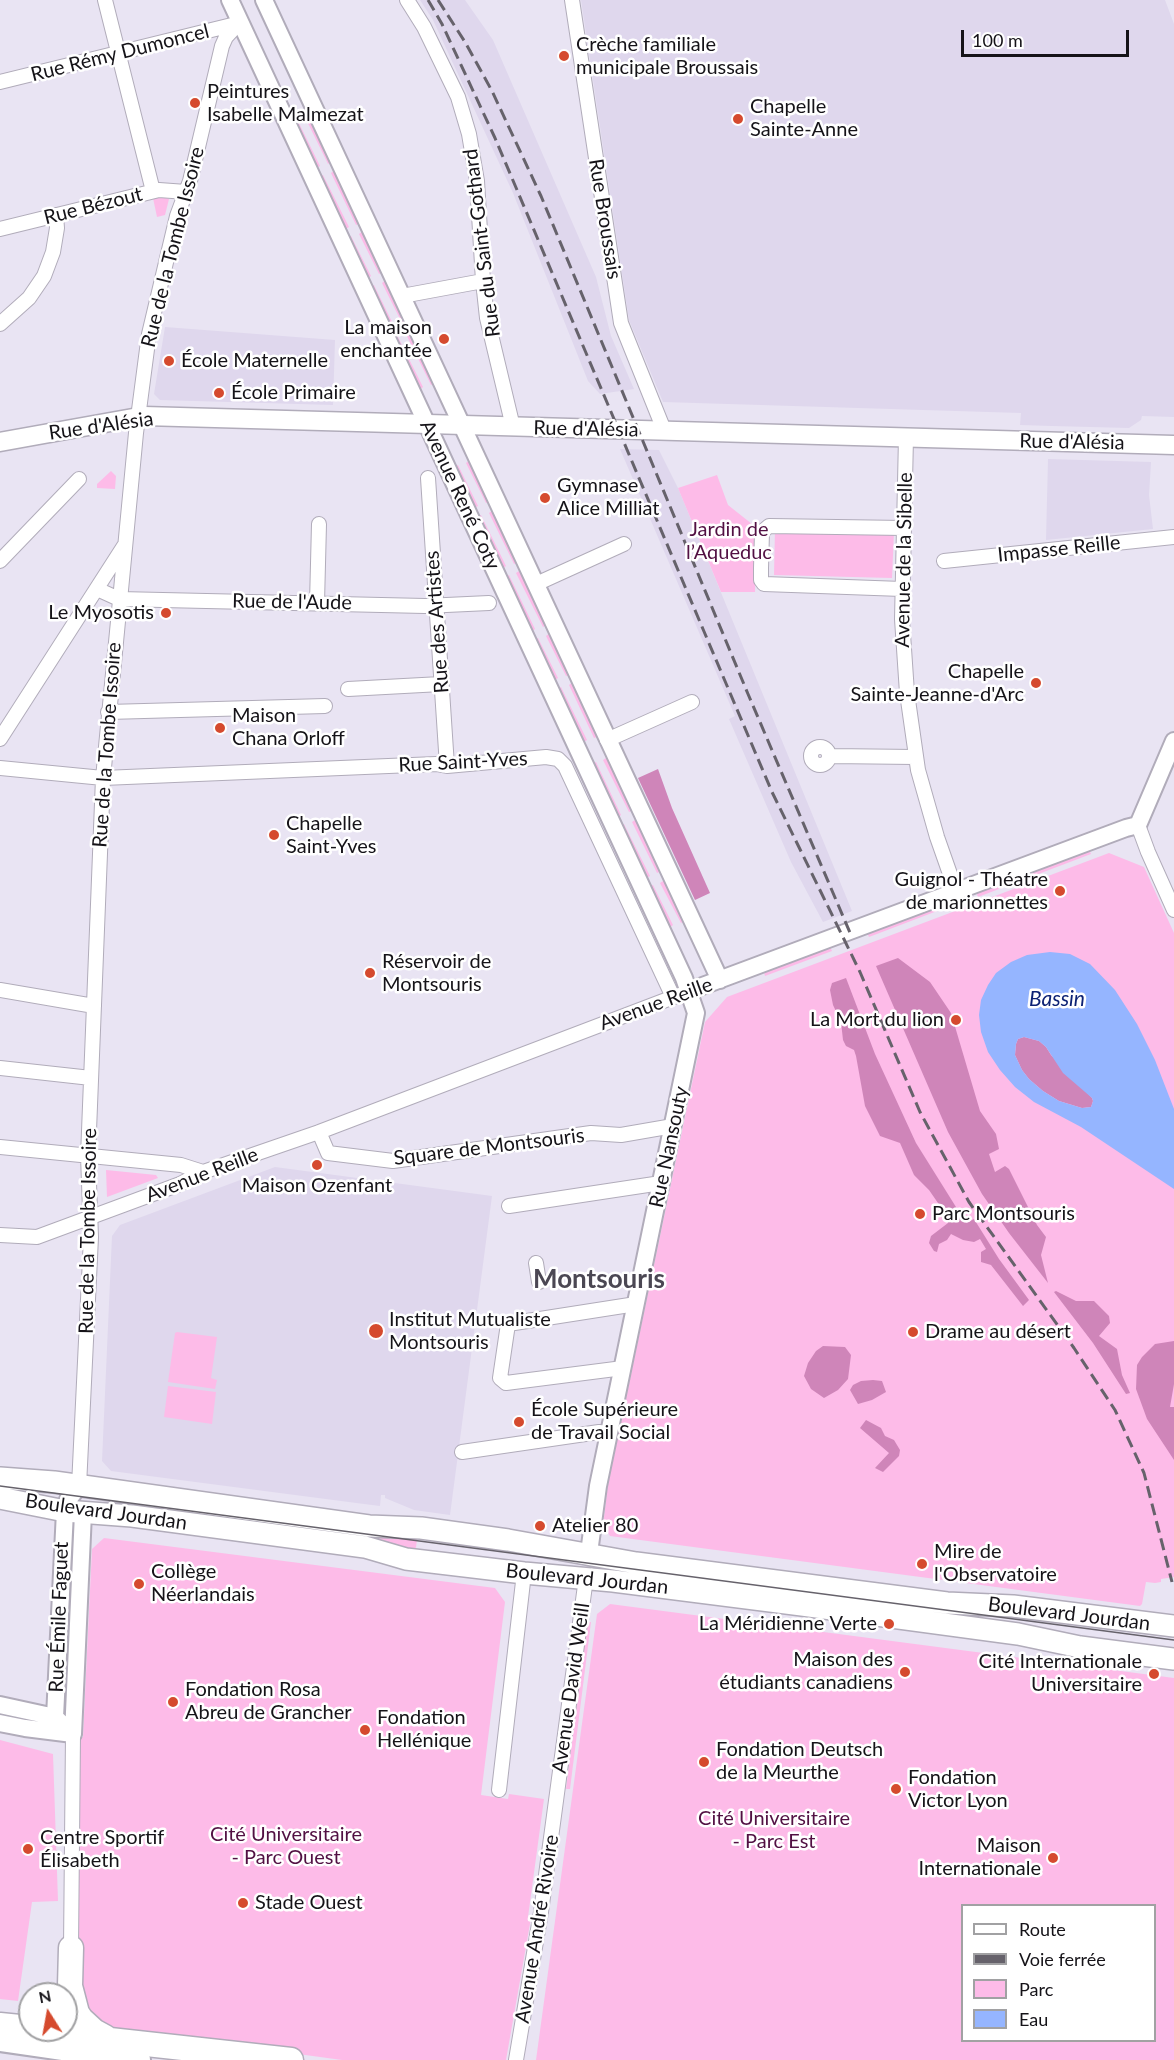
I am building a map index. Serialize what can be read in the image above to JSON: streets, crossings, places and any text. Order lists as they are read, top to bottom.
{
  "streets": {
    "main road": ["Rue d'Alésia", "Boulevard Jourdan"],
    "street": [
      "Rue Rémy Dumoncel",
      "Rue Bézout",
      "Rue Broussais",
      "Rue du Saint-Gothard",
      "Rue de la Tombe Issoire",
      "Avenue René Coty",
      "Impasse Reille",
      "Avenue de la Sibelle",
      "Rue de l'Aude",
      "Rue des Artistes",
      "Rue Saint-Yves",
      "Avenue Reille",
      "Square de Montsouris",
      "Rue Nansouty",
      "Rue Émile Faguet",
      "Avenue David Weill",
      "Avenue André Rivoire"
    ]
  },
  "crossings": [
    ["Rue Rémy Dumoncel", "Rue de la Tombe Issoire"],
    ["Rue Rémy Dumoncel", "Avenue René Coty"],
    ["Rue Bézout", "Rue de la Tombe Issoire"],
    ["Rue Broussais", "Rue d'Alésia"],
    ["Rue du Saint-Gothard", "Rue d'Alésia"],
    ["Rue de la Tombe Issoire", "Rue d'Alésia"],
    ["Rue de la Tombe Issoire", "Avenue René Coty"],
    ["Rue de la Tombe Issoire", "Rue de l'Aude"],
    ["Rue de la Tombe Issoire", "Rue Saint-Yves"],
    ["Rue de la Tombe Issoire", "Avenue Reille"],
    ["Rue de la Tombe Issoire", "Boulevard Jourdan"],
    ["Rue de la Tombe Issoire", "Rue Émile Faguet"],
    ["Rue d'Alésia", "Avenue René Coty"],
    ["Rue d'Alésia", "Avenue de la Sibelle"],
    ["Avenue René Coty", "Avenue Reille"],
    ["Avenue René Coty", "Rue Nansouty"],
    ["Avenue de la Sibelle", "Avenue Reille"],
    ["Rue de l'Aude", "Rue des Artistes"],
    ["Rue des Artistes", "Rue Saint-Yves"],
    ["Rue Saint-Yves", "Avenue Reille"],
    ["Avenue Reille", "Square de Montsouris"],
    ["Avenue Reille", "Rue Nansouty"],
    ["Square de Montsouris", "Rue Nansouty"],
    ["Rue Nansouty", "Boulevard Jourdan"],
    ["Boulevard Jourdan", "Rue Émile Faguet"],
    ["Boulevard Jourdan", "Avenue David Weill"],
    ["Avenue David Weill", "Avenue André Rivoire"]
  ],
  "districts": ["Montsouris"],
  "water": ["Bassin"],
  "parks": ["Jardin de l’Aqueduc", "Cité Universitaire - Parc Est", "Cité Universitaire - Parc Ouest"],
  "places": [
    "Crèche familiale municipale Broussais",
    "Peintures Isabelle Malmezat",
    "Chapelle Sainte-Anne",
    "La maison enchantée",
    "École Maternelle",
    "École Primaire",
    "Gymnase Alice Milliat",
    "Le Myosotis",
    "Chapelle Sainte-Jeanne-d'Arc",
    "Maison Chana Orloff",
    "Chapelle Saint-Yves",
    "Guignol - Théatre de marionnettes",
    "Réservoir de Montsouris",
    "La Mort du lion",
    "Maison Ozenfant",
    "Parc Montsouris",
    "Institut Mutualiste Montsouris",
    "Drame au désert",
    "École Supérieure de Travail Social",
    "Atelier 80",
    "Mire de l'Observatoire",
    "Collège Néerlandais",
    "La Méridienne Verte",
    "Maison des étudiants canadiens",
    "Cité Internationale Universitaire",
    "Fondation Rosa Abreu de Grancher",
    "Fondation Hellénique",
    "Fondation Deutsch de la Meurthe",
    "Fondation Victor Lyon",
    "Centre Sportif Élisabeth",
    "Maison Internationale",
    "Stade Ouest"
  ],
  "legend": [
    "Route",
    "Voie ferrée",
    "Parc",
    "Eau"
  ],
  "scale_bar": "100 m",
  "north": "top"
}
